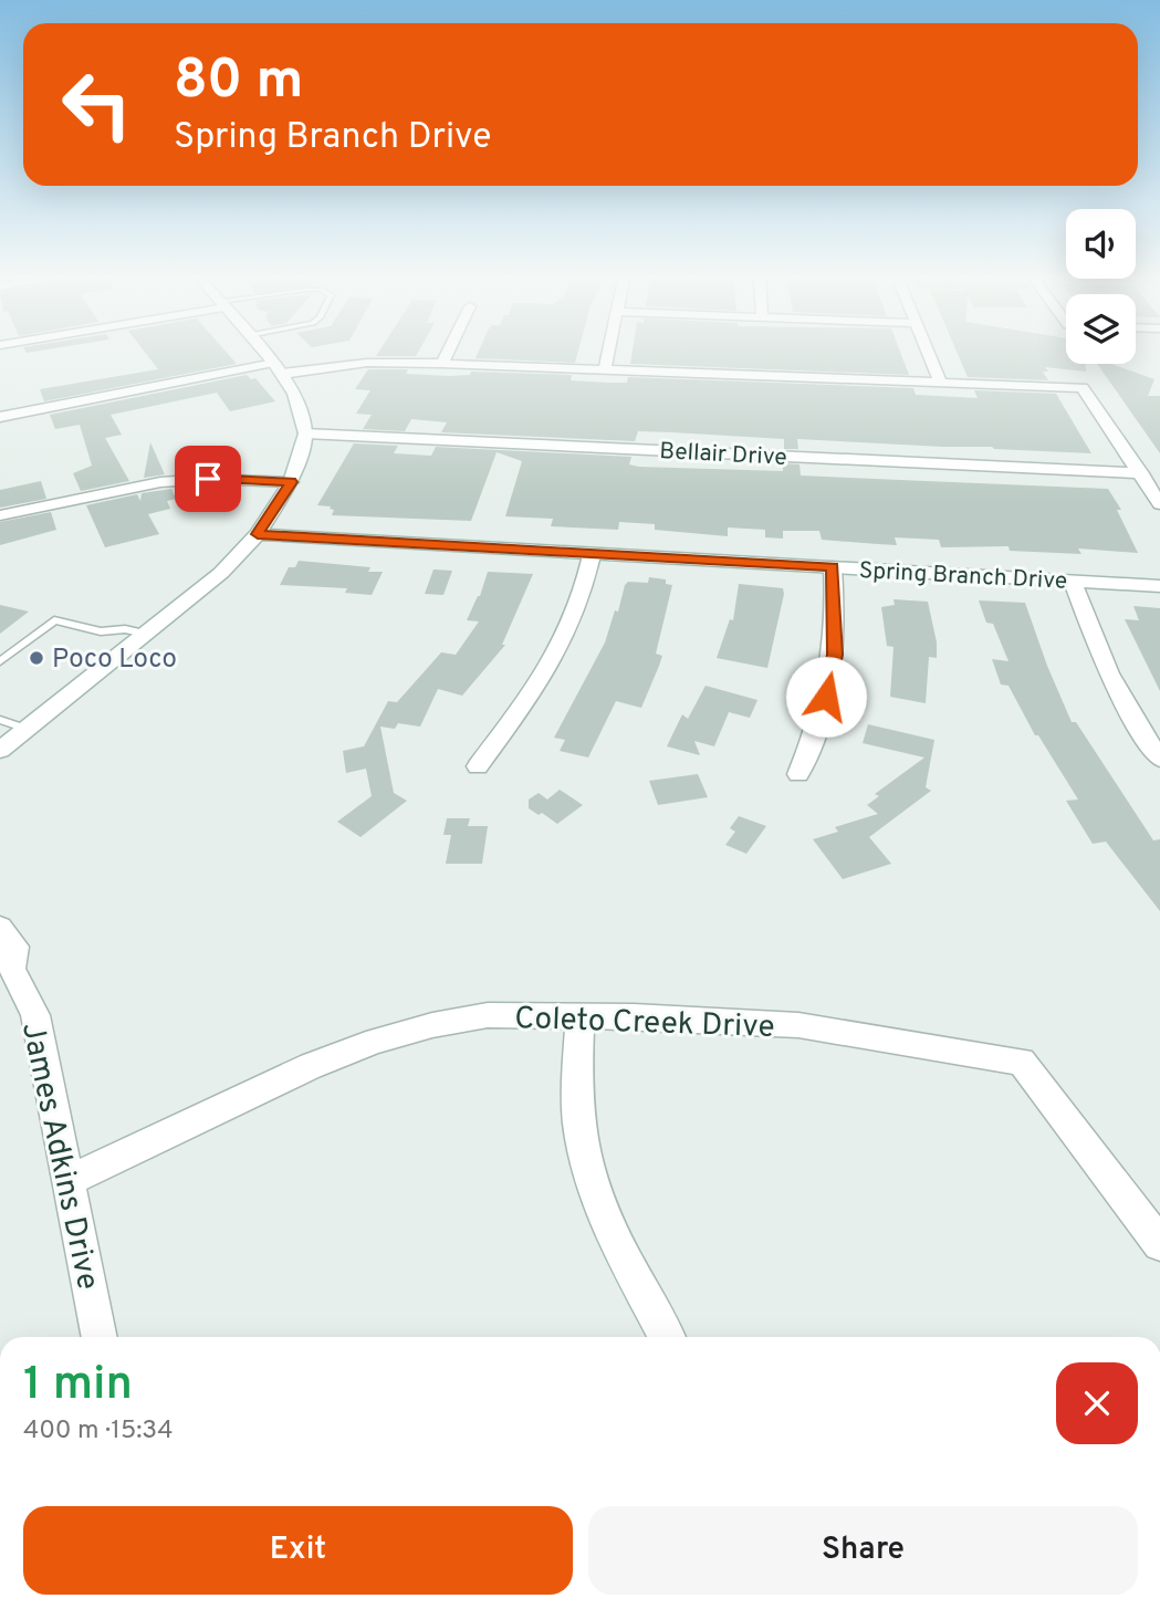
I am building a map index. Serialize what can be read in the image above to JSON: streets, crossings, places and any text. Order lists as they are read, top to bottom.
{
  "streets": {
    "street": [
      "Bellair Drive",
      "Spring Branch Drive",
      "Coleto Creek Drive",
      "James Adkins Drive"
    ]
  },
  "crossings": [
    ["Coleto Creek Drive", "James Adkins Drive"]
  ],
  "places": ["Poco Loco"],
  "page": {
    "turn": ["80 m", "Spring Branch Drive"],
    "heading": ["1 min", "400 m · 15:34"],
    "buttons": ["Exit", "Share"]
  }
}
